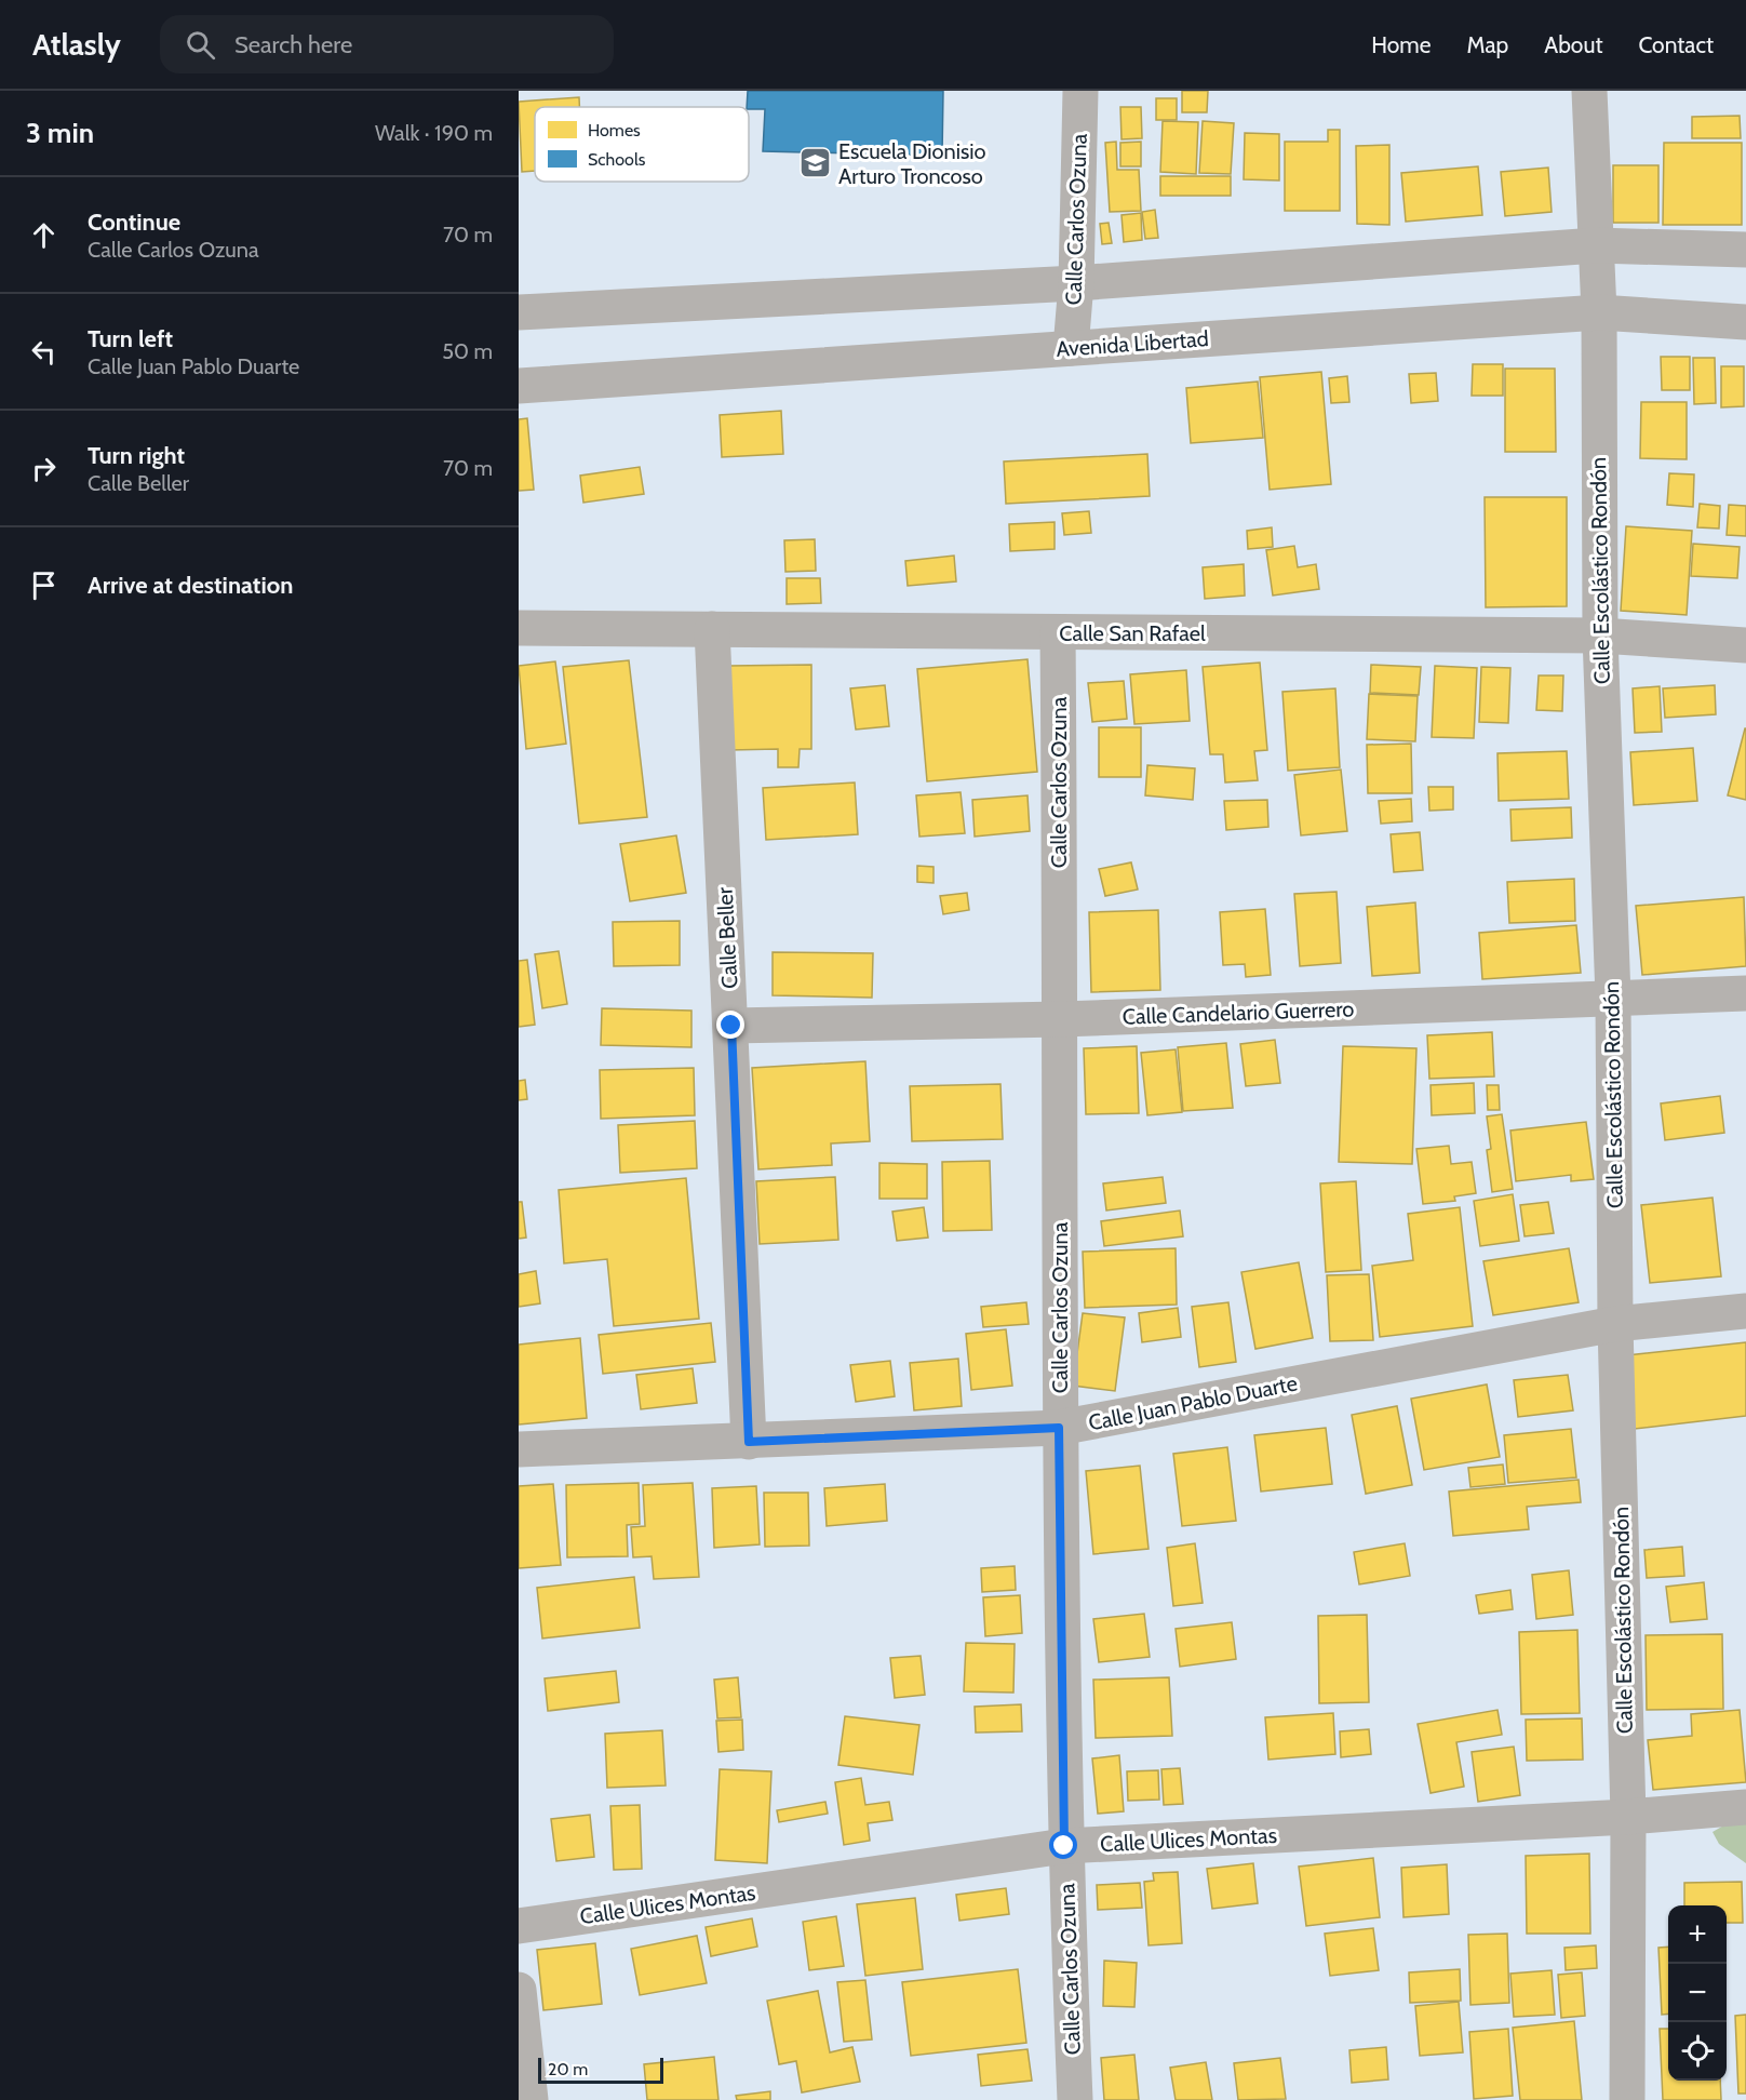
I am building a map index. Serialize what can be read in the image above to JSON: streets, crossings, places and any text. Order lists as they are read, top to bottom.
{
  "streets": {
    "street": [
      "Calle Carlos Ozuna",
      "Avenida Libertad",
      "Calle Escolástico Rondón",
      "Calle San Rafael",
      "Calle Beller",
      "Calle Candelario Guerrero",
      "Calle Juan Pablo Duarte",
      "Calle Ulices Montas"
    ]
  },
  "crossings": [
    ["Calle Carlos Ozuna", "Avenida Libertad"],
    ["Calle Carlos Ozuna", "Calle San Rafael"],
    ["Calle Carlos Ozuna", "Calle Candelario Guerrero"],
    ["Calle Carlos Ozuna", "Calle Juan Pablo Duarte"],
    ["Calle Carlos Ozuna", "Calle Ulices Montas"],
    ["Avenida Libertad", "Calle Escolástico Rondón"],
    ["Calle Escolástico Rondón", "Calle San Rafael"],
    ["Calle Escolástico Rondón", "Calle Candelario Guerrero"],
    ["Calle Escolástico Rondón", "Calle Juan Pablo Duarte"],
    ["Calle Escolástico Rondón", "Calle Ulices Montas"],
    ["Calle San Rafael", "Calle Beller"],
    ["Calle Beller", "Calle Candelario Guerrero"],
    ["Calle Beller", "Calle Juan Pablo Duarte"]
  ],
  "places": {
    "school or university": ["Escuela Dionisio Arturo Troncoso"]
  },
  "legend": ["Homes", "Schools"],
  "scale_bar": "20 m",
  "page": {
    "header": "Atlasly",
    "search": "Search here",
    "nav": [
      "Home",
      "Map",
      "About",
      "Contact"
    ],
    "heading": ["3 min", "Walk · 190 m"],
    "list": [
      ["Continue", "Calle Carlos Ozuna", "70 m"],
      ["Turn left", "Calle Juan Pablo Duarte", "50 m"],
      ["Turn right", "Calle Beller", "70 m"],
      "Arrive at destination"
    ],
    "map_buttons": ["+", "−"],
    "scale": "20 m"
  }
}
